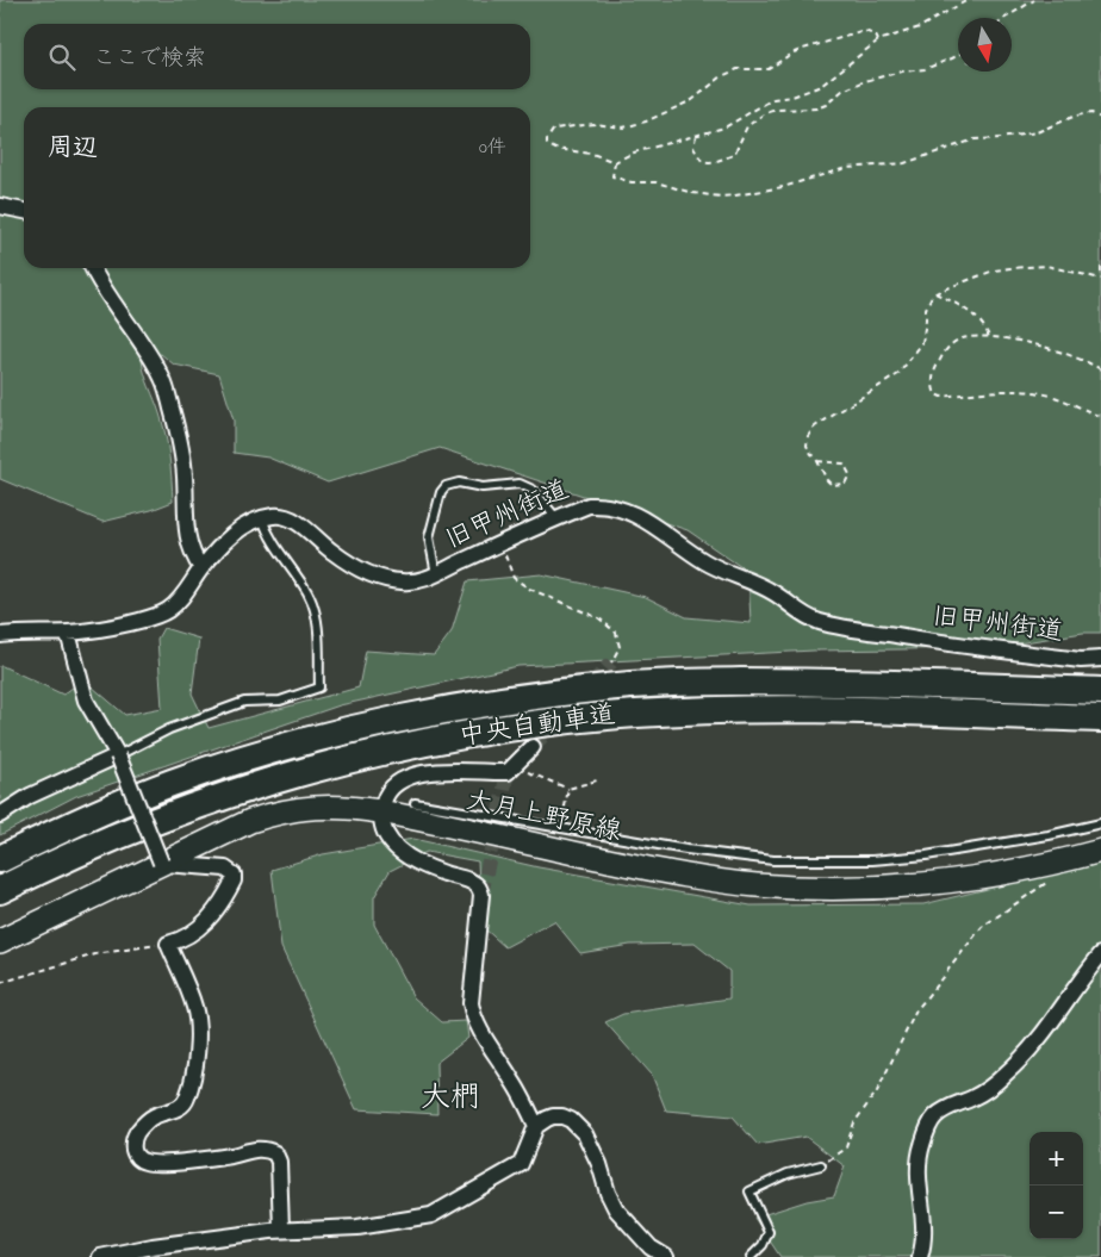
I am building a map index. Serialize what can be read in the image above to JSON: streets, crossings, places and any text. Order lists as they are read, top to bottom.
{
  "streets": {
    "highway": ["中央自動車道"],
    "main road": ["大月上野原線"],
    "street": ["旧甲州街道"]
  },
  "districts": ["大椚"],
  "north": "bottom",
  "page": {
    "search": "ここで検索",
    "heading": ["周辺", "0件"],
    "map_buttons": ["+", "−"]
  }
}
